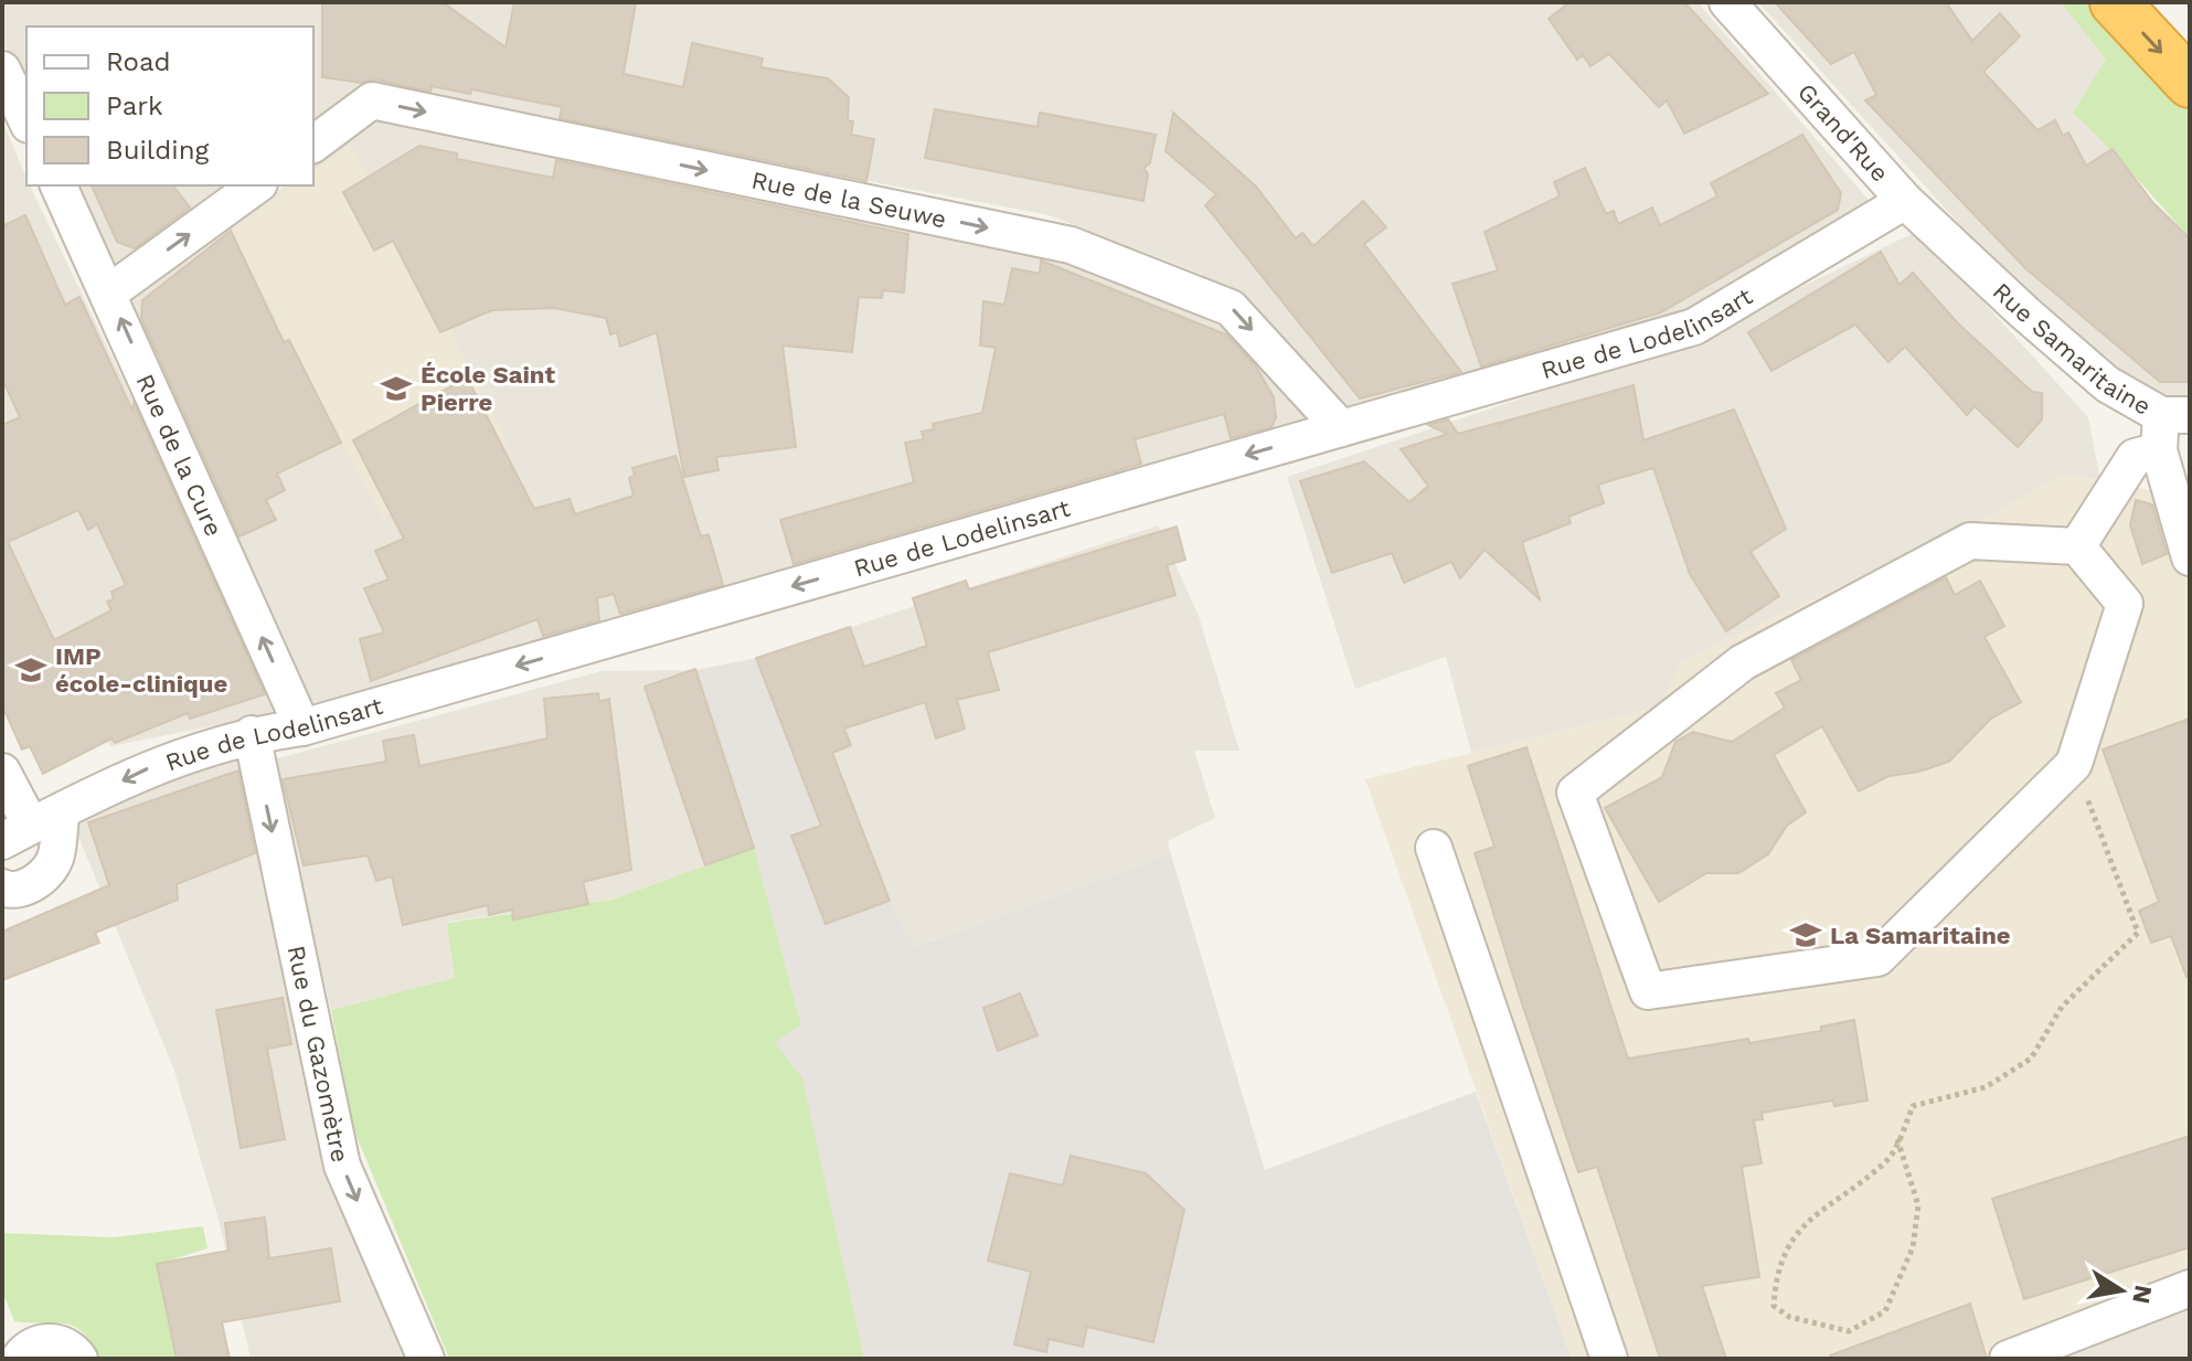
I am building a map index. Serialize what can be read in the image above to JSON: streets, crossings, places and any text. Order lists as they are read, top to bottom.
{
  "streets": {
    "street": [
      "Grand'Rue",
      "Rue de la Seuwe",
      "Rue de Lodelinsart",
      "Rue Samaritaine",
      "Rue de la Cure",
      "Rue du Gazomètre"
    ]
  },
  "crossings": [
    ["Grand'Rue", "Rue de Lodelinsart"],
    ["Grand'Rue", "Rue Samaritaine"],
    ["Rue de la Seuwe", "Rue de Lodelinsart"],
    ["Rue de Lodelinsart", "Rue de la Cure"],
    ["Rue de Lodelinsart", "Rue du Gazomètre"]
  ],
  "one_way": [
    "Rue de la Seuwe",
    "Rue de Lodelinsart",
    "Rue de la Cure",
    "Rue du Gazomètre"
  ],
  "places": {
    "school or university": ["École Saint Pierre", "IMP école-clinique", "La Samaritaine"]
  },
  "legend": ["Road", "Park", "Building"],
  "north": "right"
}
